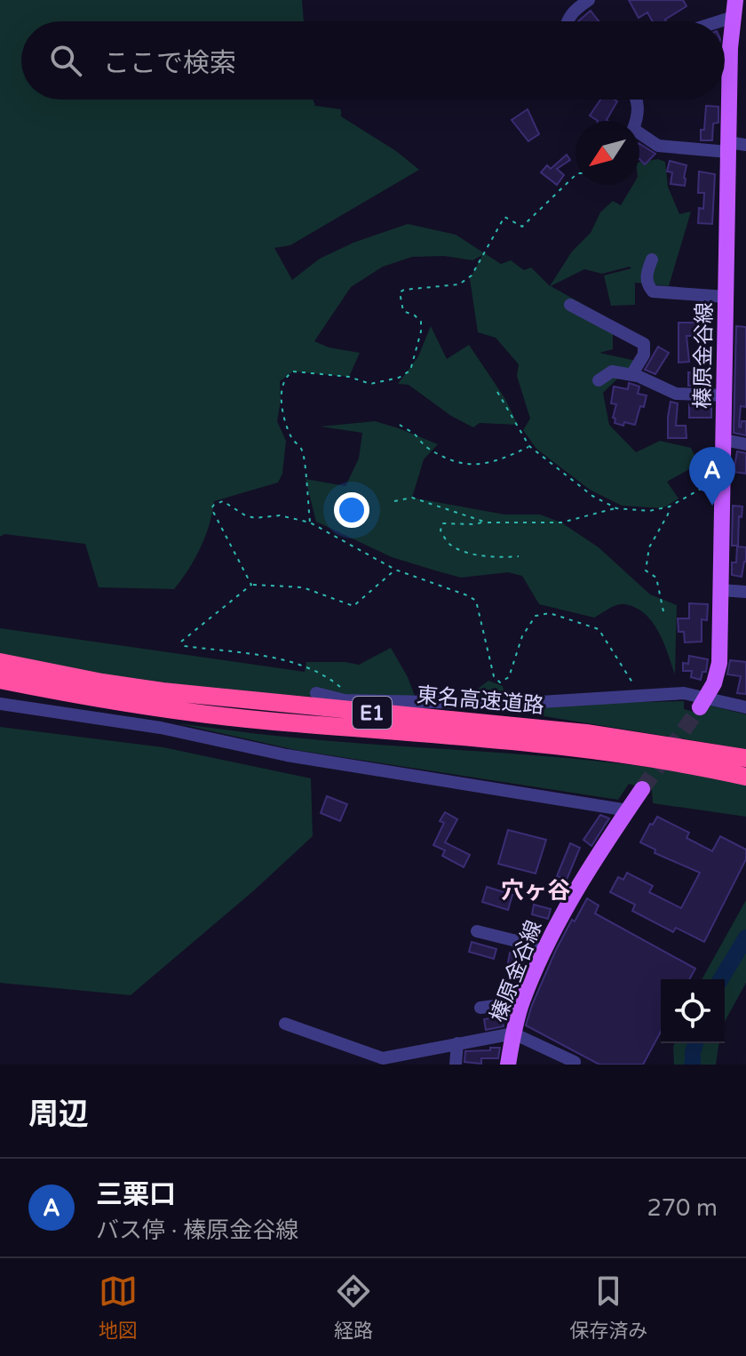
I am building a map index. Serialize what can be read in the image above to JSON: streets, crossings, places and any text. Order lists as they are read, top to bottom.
{
  "streets": {
    "highway": ["東名高速道路", "E1"],
    "main road": ["榛原金谷線"]
  },
  "districts": ["穴ヶ谷"],
  "north": "bottom left",
  "page": {
    "search": "ここで検索",
    "pins": "A",
    "heading": "周辺",
    "list": [
      {
        "mark": "A",
        "name": "三栗口",
        "note": "バス停 · 榛原金谷線",
        "value": "270 m"
      }
    ],
    "nav": ["地図", "経路", "保存済み"]
  }
}
